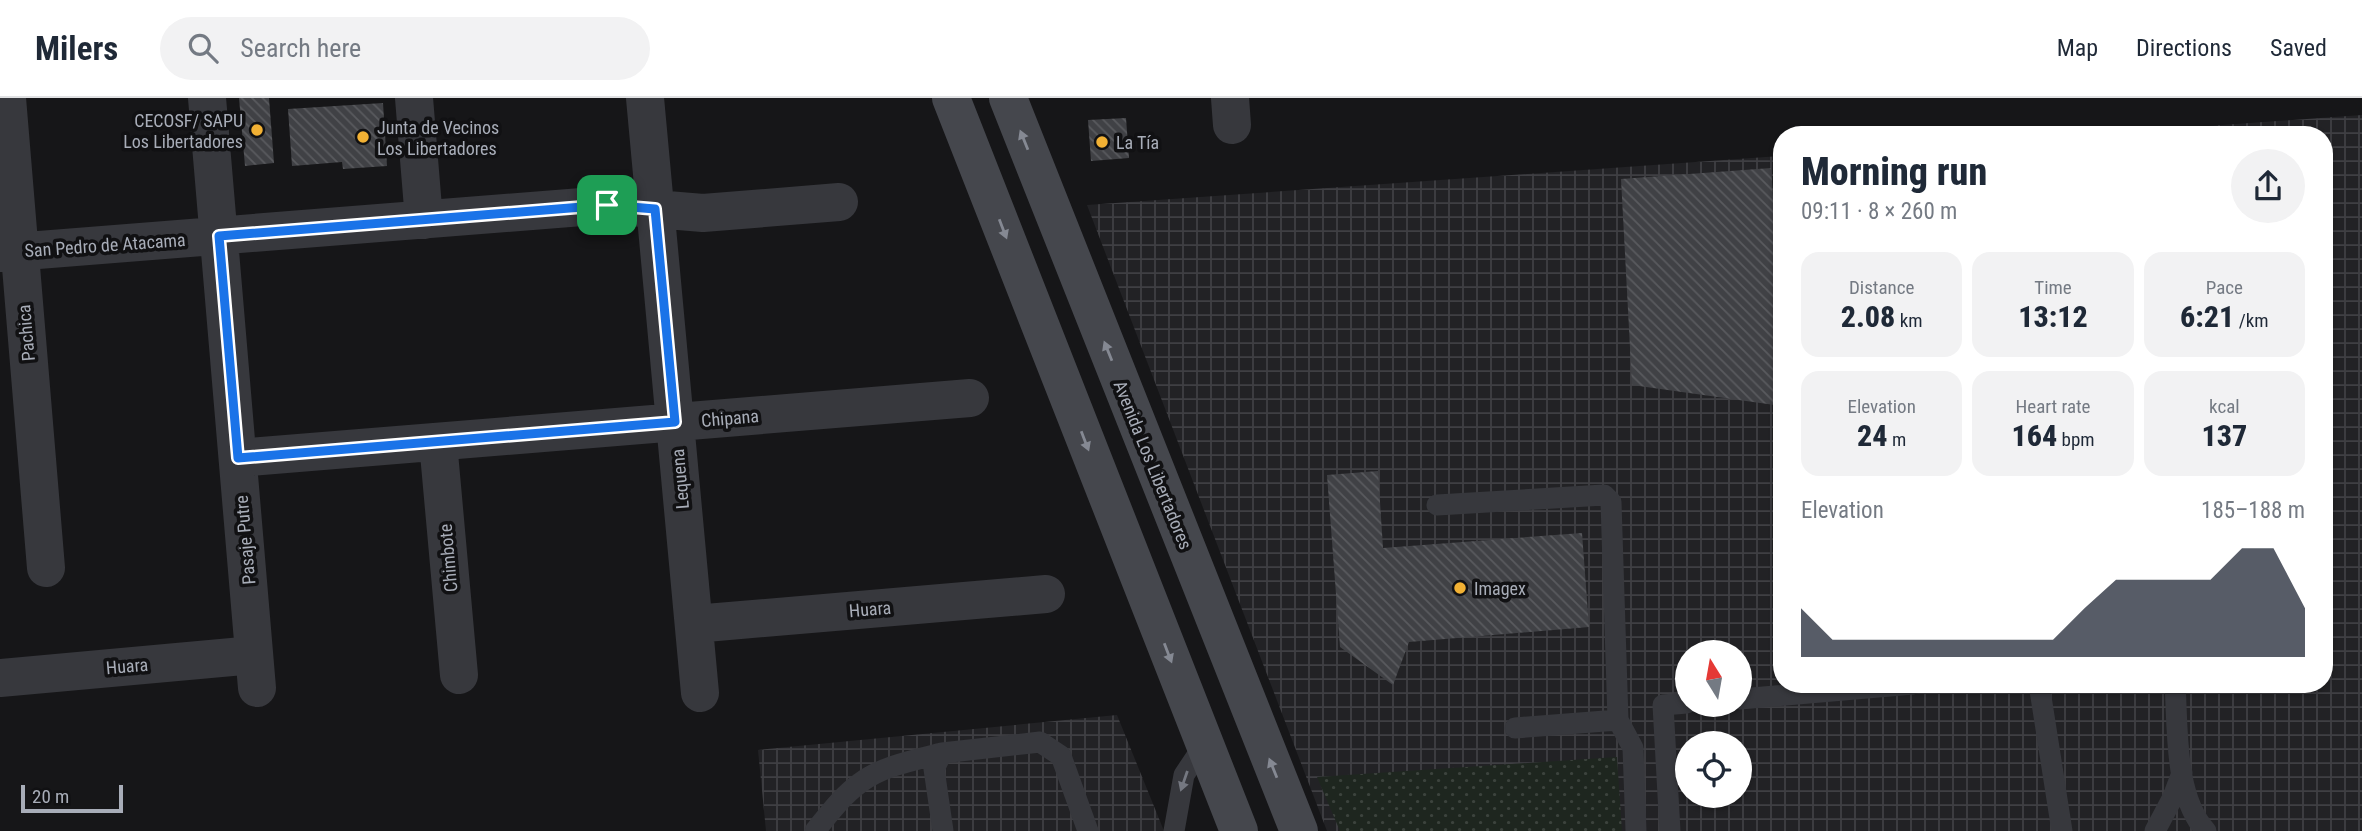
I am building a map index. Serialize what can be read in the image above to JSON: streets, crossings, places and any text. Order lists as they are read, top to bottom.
{
  "streets": {
    "street": [
      "San Pedro de Atacama",
      "Pachica",
      "Chipana",
      "Avenida Los Libertadores",
      "Lequena",
      "Pasaje Putre",
      "Chimbote",
      "Huara"
    ]
  },
  "crossings": [
    ["San Pedro de Atacama", "Pachica"],
    ["San Pedro de Atacama", "Lequena"],
    ["San Pedro de Atacama", "Pasaje Putre"],
    ["Chipana", "Lequena"],
    ["Chipana", "Pasaje Putre"],
    ["Chipana", "Chimbote"],
    ["Lequena", "Huara"],
    ["Pasaje Putre", "Huara"]
  ],
  "places": [
    "CECOSF/ SAPU Los Libertadores",
    "Junta de Vecinos Los Libertadores",
    "La Tía",
    "Imagex"
  ],
  "scale_bar": "20 m",
  "north": "top",
  "page": {
    "header": "Milers",
    "search": "Search here",
    "nav": ["Map", "Directions", "Saved"],
    "heading": ["Morning run", "09:11 · 8 × 260 m"],
    "stats": [
      ["Distance", "2.08 km"],
      ["Time", "13:12"],
      ["Pace", "6:21 /km"],
      ["Elevation", "24 m"],
      ["Heart rate", "164 bpm"],
      ["kcal", "137"]
    ],
    "chart": ["Elevation", "185–188 m"],
    "scale": "20 m"
  }
}
